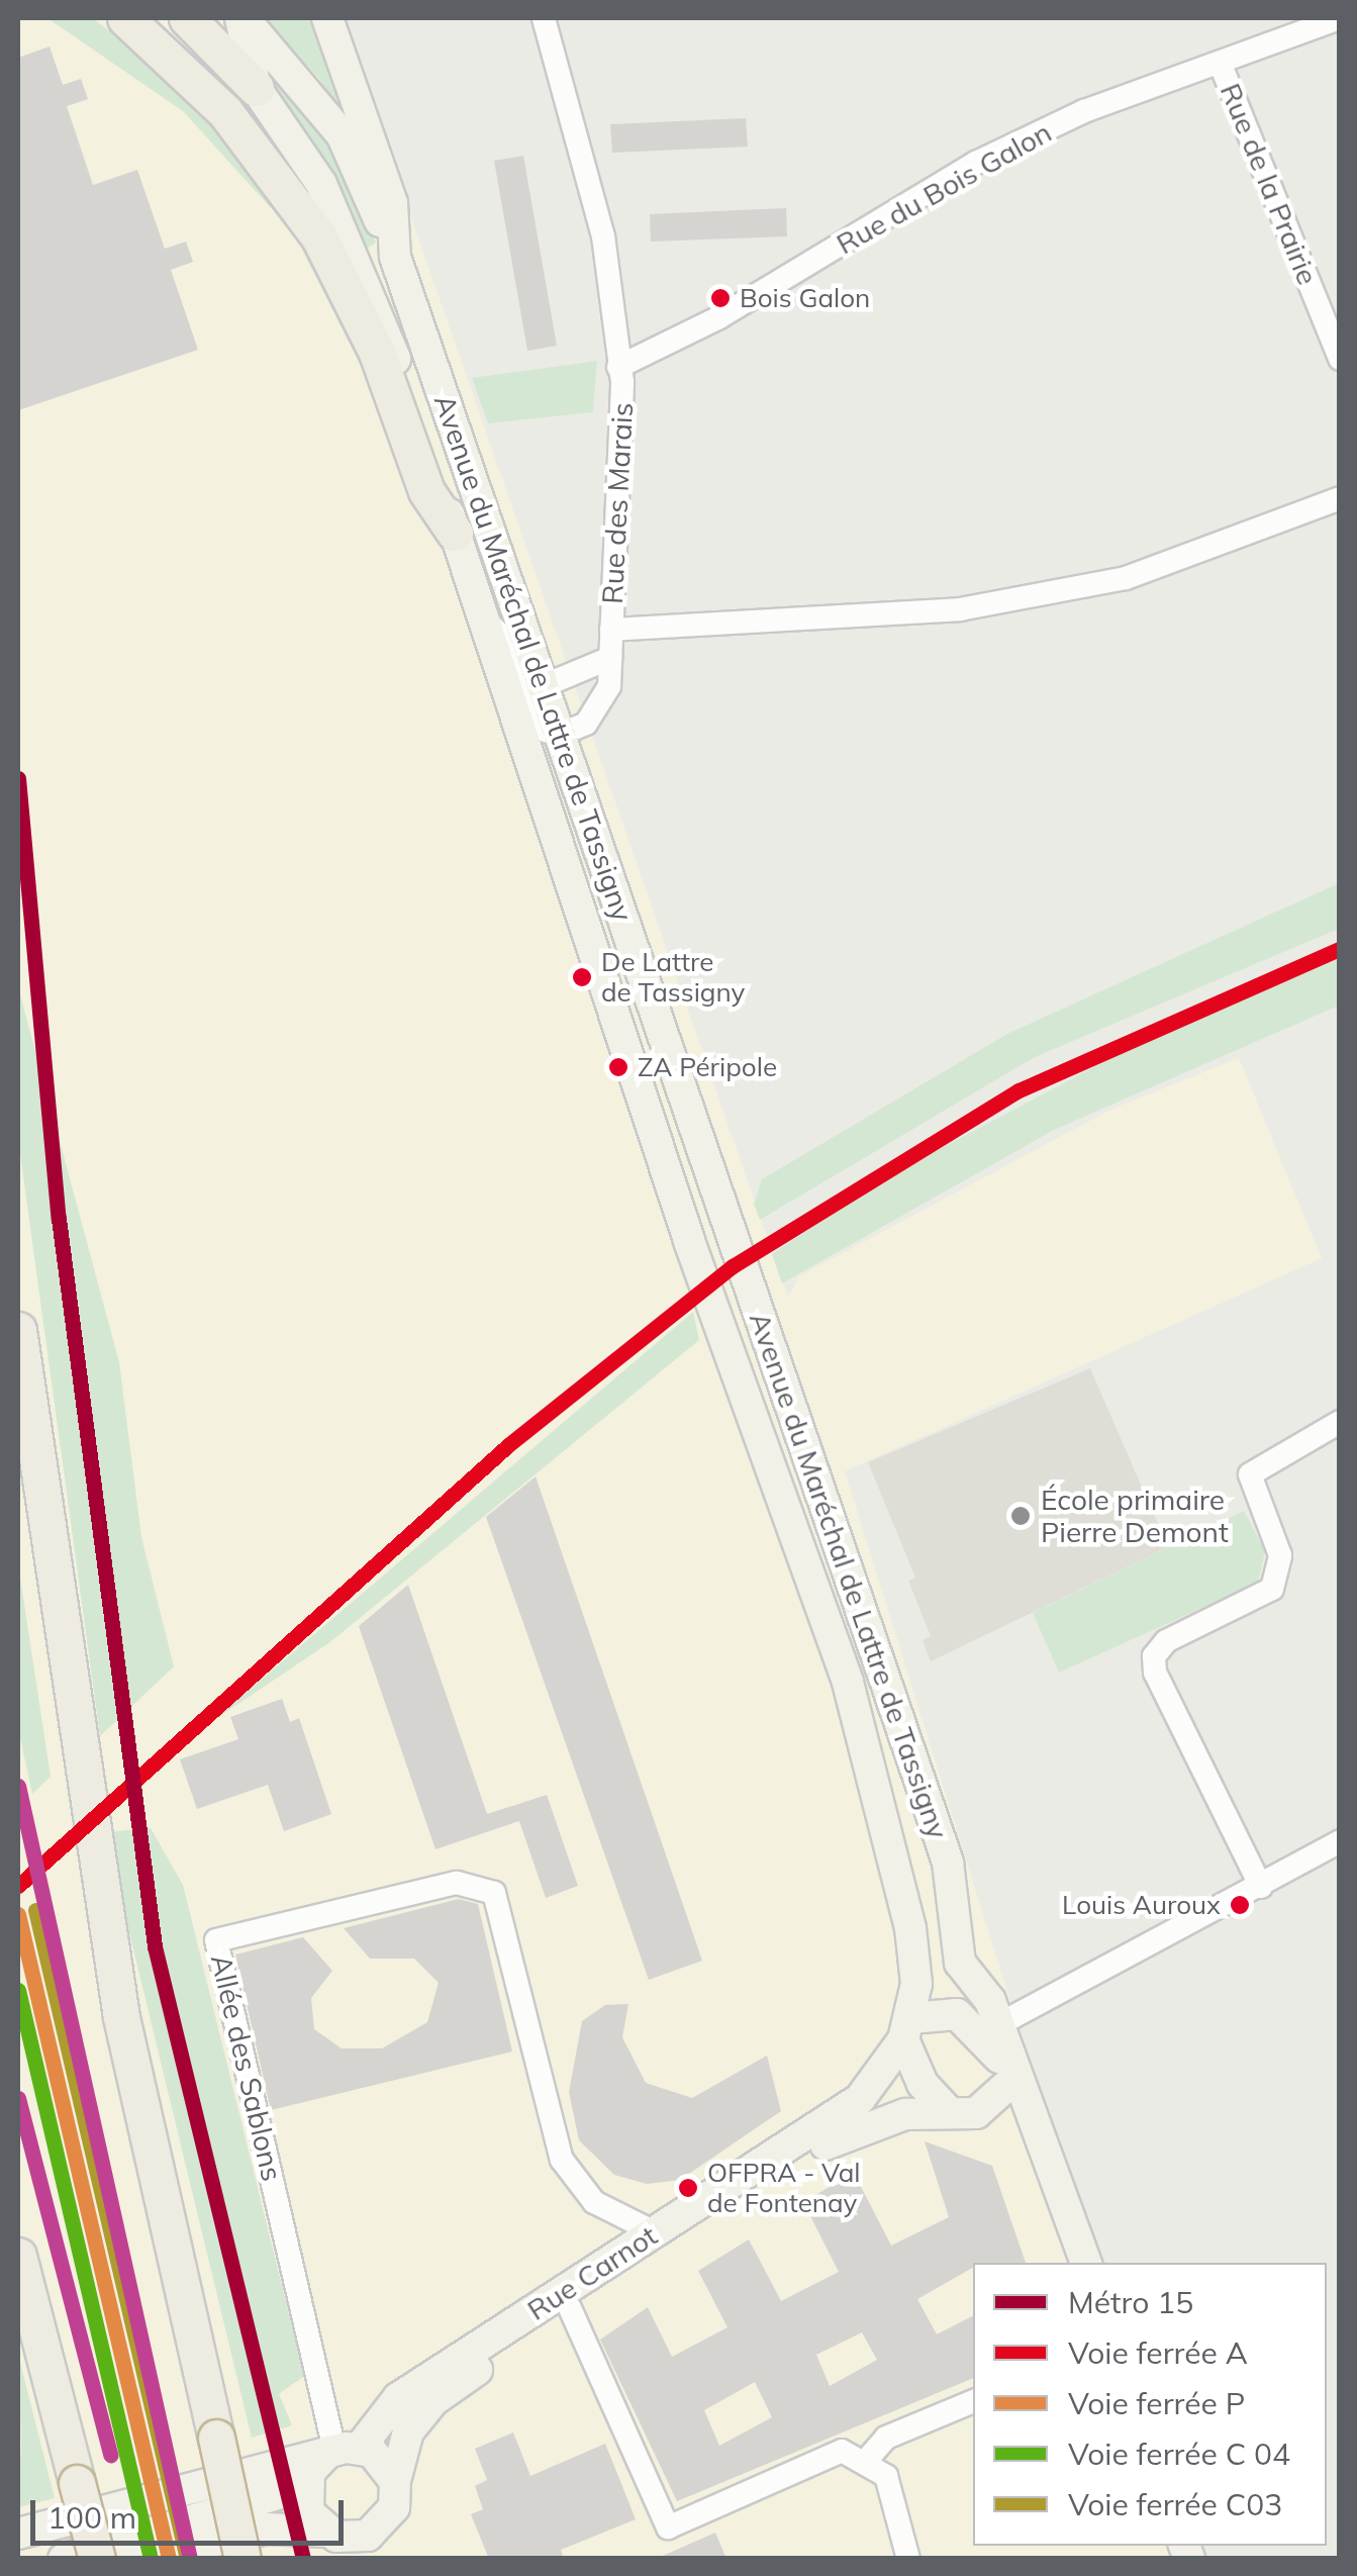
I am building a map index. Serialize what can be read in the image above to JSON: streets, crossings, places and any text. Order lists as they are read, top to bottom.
{
  "streets": {
    "main road": ["Avenue du Maréchal de Lattre de Tassigny", "Rue Carnot"],
    "street": [
      "Rue de la Prairie",
      "Rue du Bois Galon",
      "Rue des Marais",
      "Allée des Sablons"
    ]
  },
  "crossings": [
    ["Rue de la Prairie", "Rue du Bois Galon"],
    ["Rue du Bois Galon", "Rue des Marais"],
    ["Rue des Marais", "Avenue du Maréchal de Lattre de Tassigny"],
    ["Avenue du Maréchal de Lattre de Tassigny", "Rue Carnot"],
    ["Allée des Sablons", "Rue Carnot"]
  ],
  "places": [
    "Bois Galon",
    "De Lattre de Tassigny",
    "ZA Péripole",
    "École primaire Pierre Demont",
    "Louis Auroux",
    "OFPRA - Val de Fontenay"
  ],
  "lines": [
    "metro line 15",
    "rail line A",
    "rail line C03",
    "rail line P"
  ],
  "legend": [
    "Métro 15",
    "Voie ferrée A",
    "Voie ferrée P",
    "Voie ferrée C 04",
    "Voie ferrée C03"
  ],
  "scale_bar": "100 m"
}
